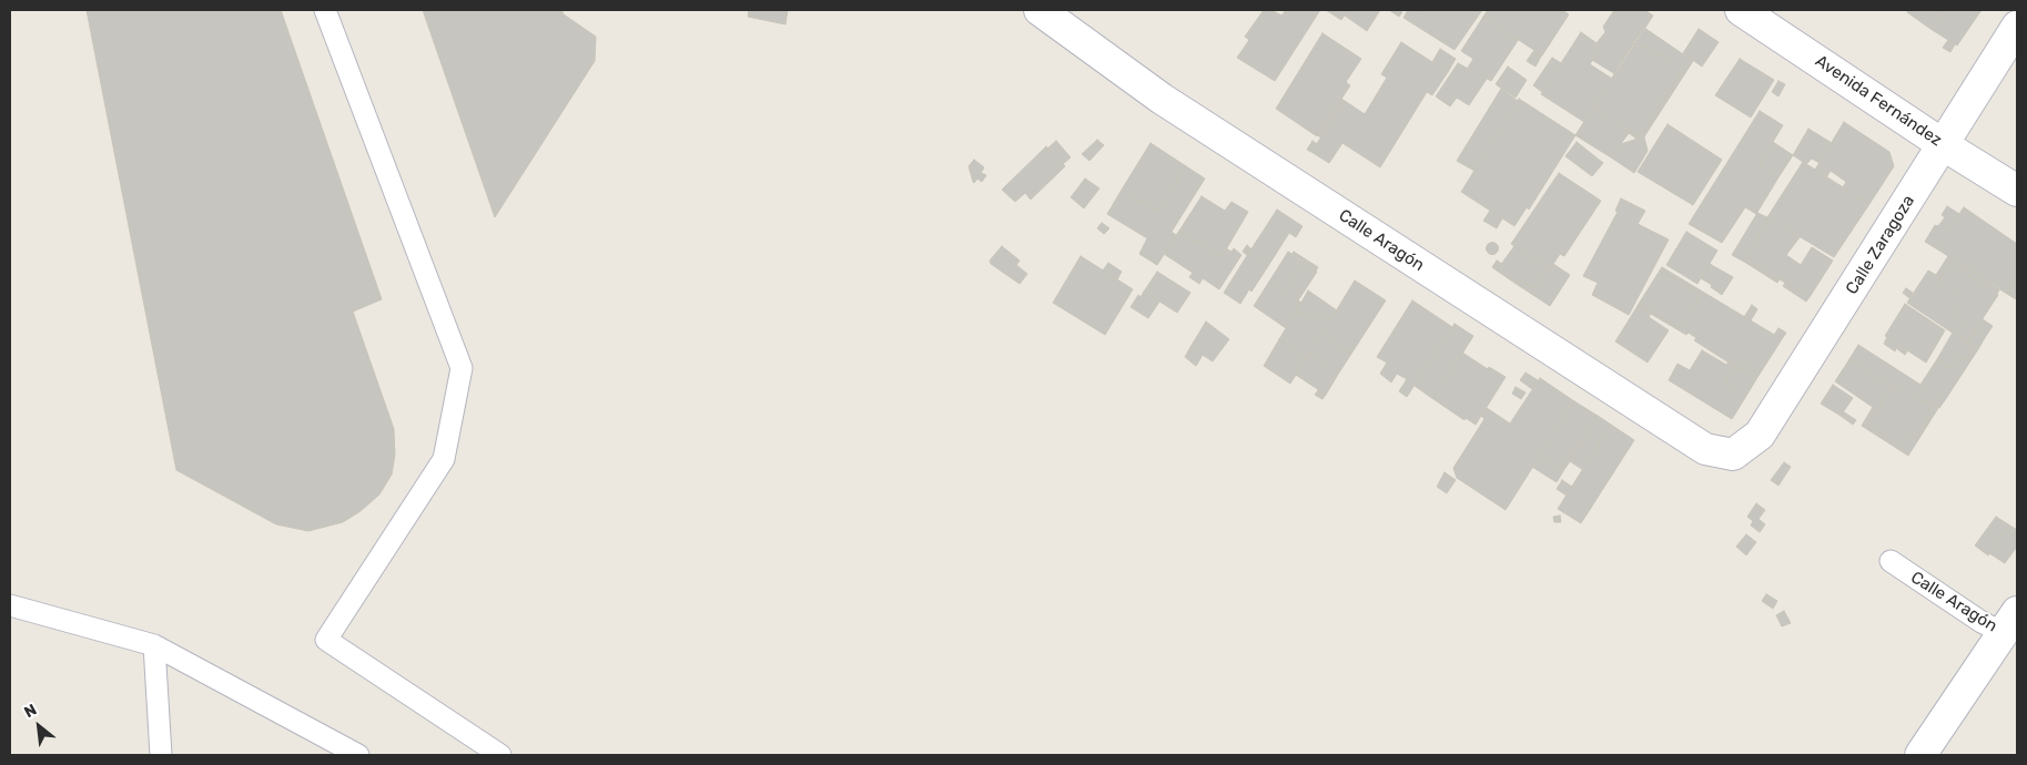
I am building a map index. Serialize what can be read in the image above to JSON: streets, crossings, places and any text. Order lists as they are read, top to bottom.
{
  "streets": {
    "street": ["Avenida Fernández", "Calle Aragón", "Calle Zaragoza"]
  },
  "crossings": [
    ["Avenida Fernández", "Calle Zaragoza"],
    ["Calle Aragón", "Calle Zaragoza"]
  ],
  "north": "top left"
}
